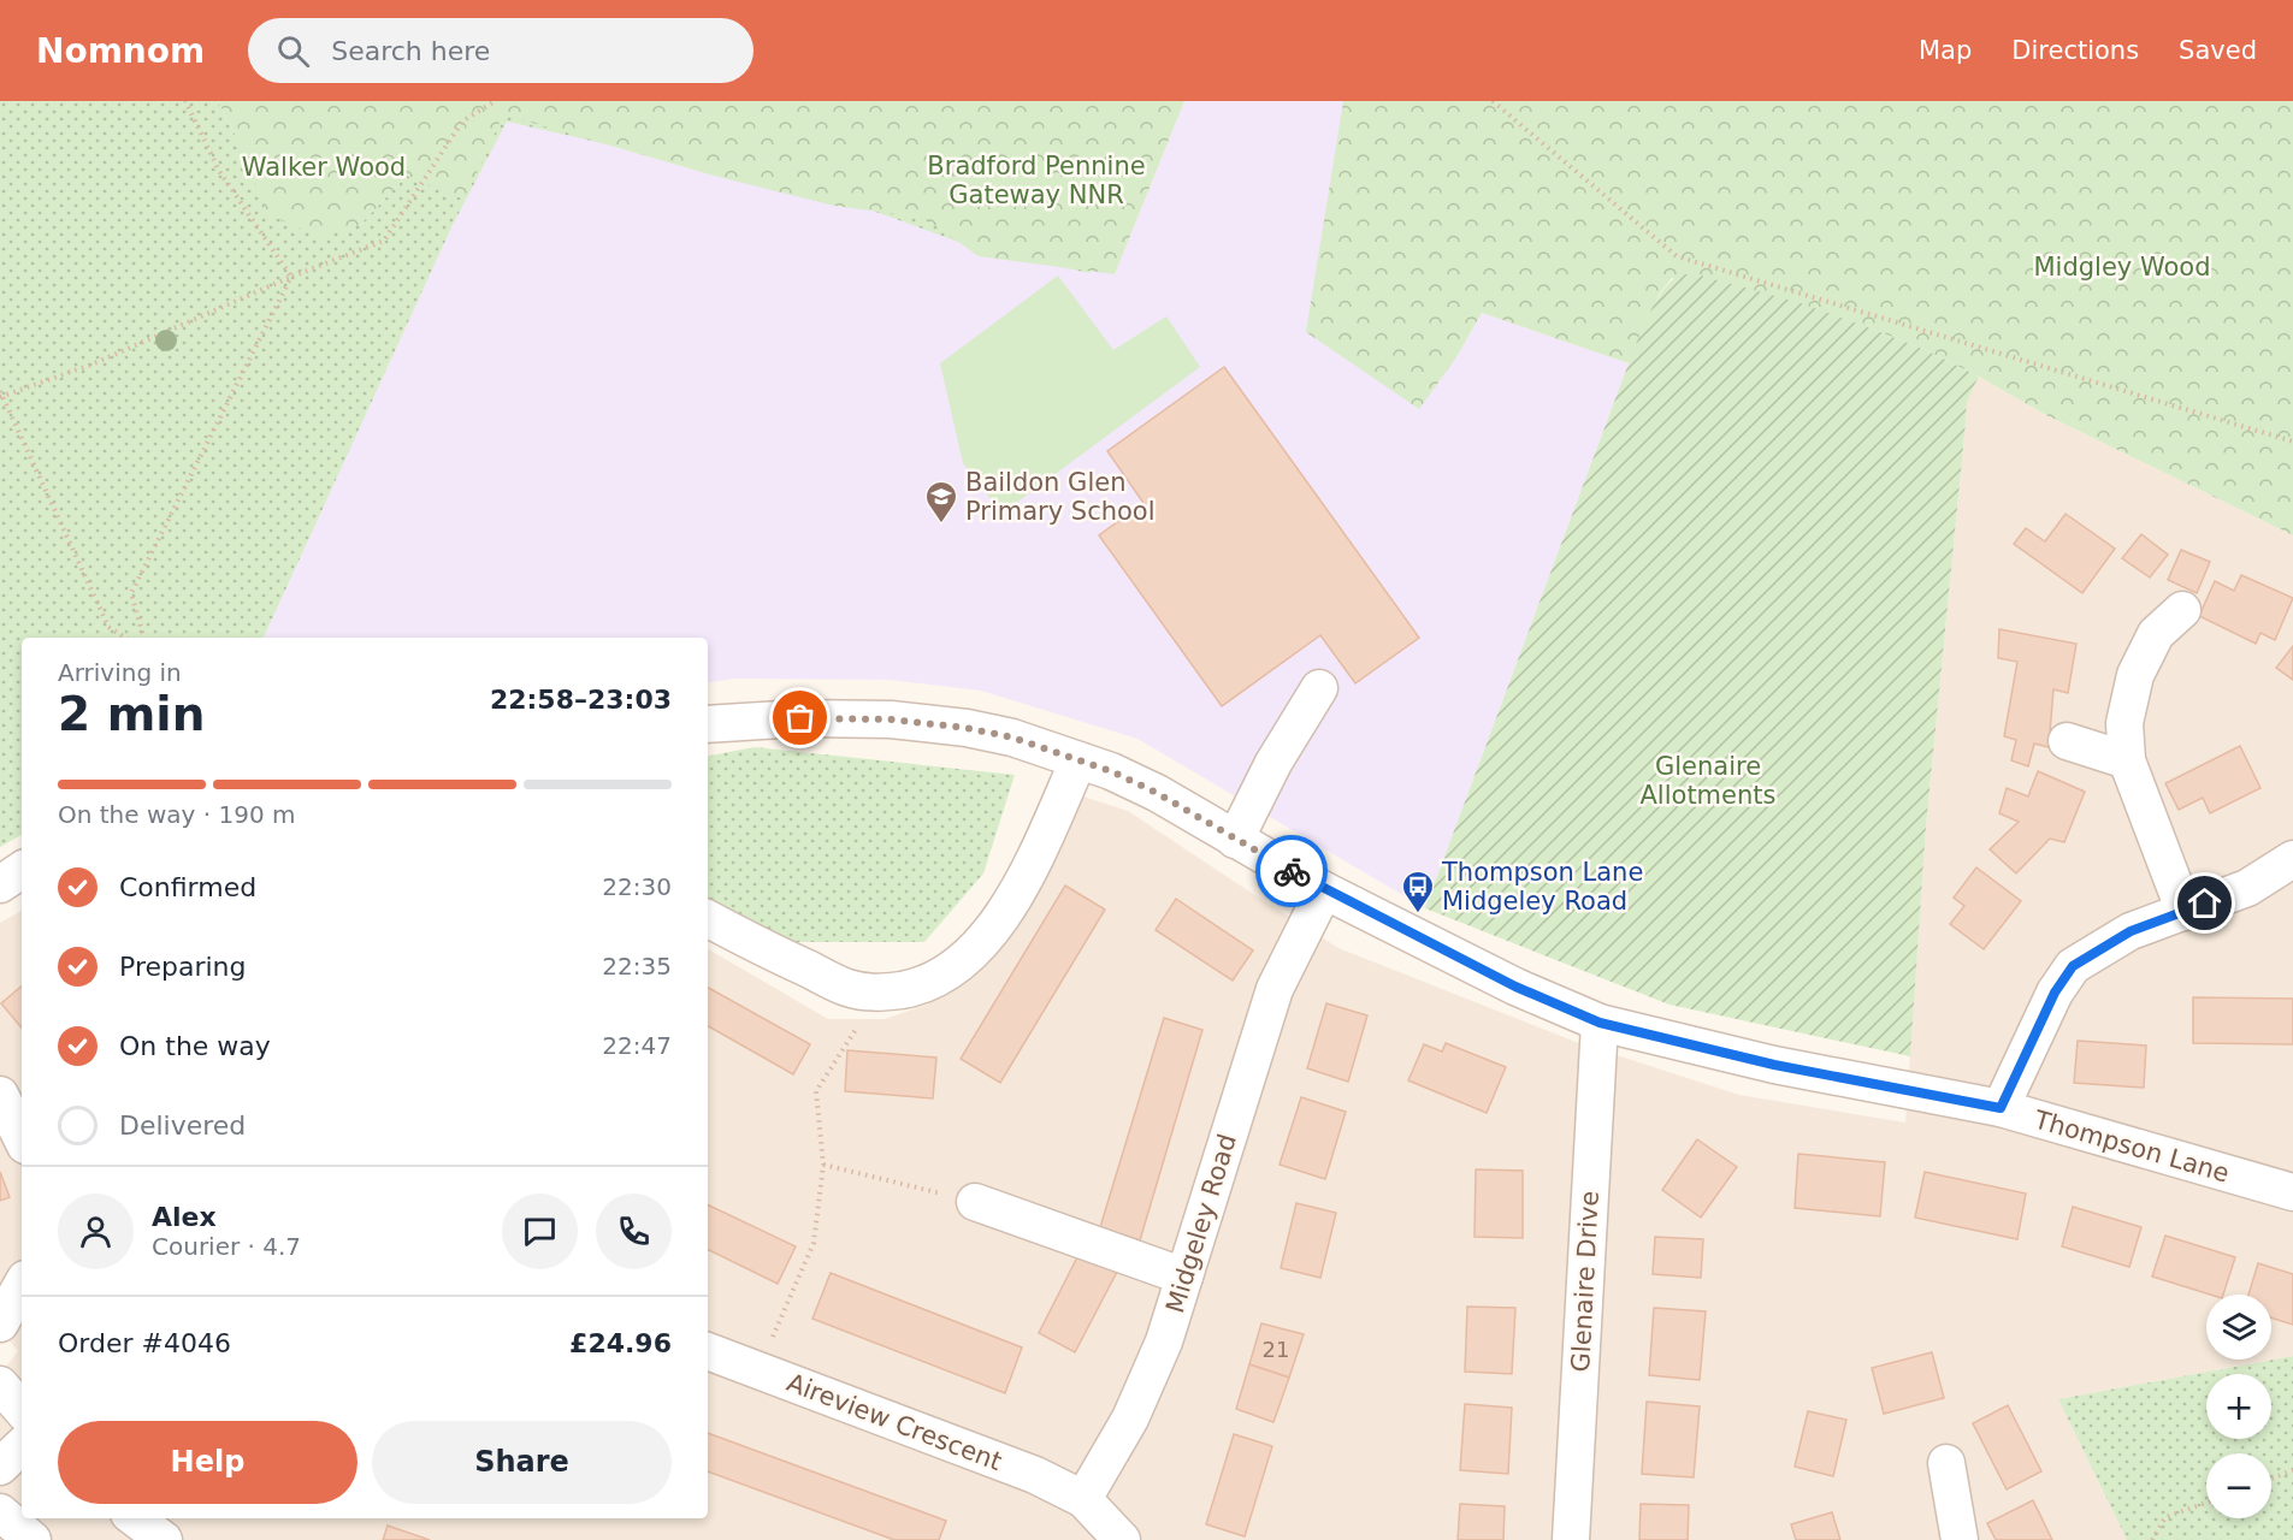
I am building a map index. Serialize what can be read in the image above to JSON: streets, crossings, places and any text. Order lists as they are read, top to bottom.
{
  "streets": {
    "street": [
      "Thompson Lane",
      "Midgeley Road",
      "Glenaire Drive",
      "Aireview Crescent"
    ]
  },
  "crossings": [
    ["Thompson Lane", "Midgeley Road"],
    ["Thompson Lane", "Glenaire Drive"],
    ["Midgeley Road", "Aireview Crescent"]
  ],
  "parks": [
    "Bradford Pennine Gateway NNR",
    "Walker Wood",
    "Midgley Wood",
    "Glenaire Allotments"
  ],
  "places": {
    "school or university": ["Baildon Glen Primary School"],
    "bus stop": ["Thompson Lane Midgeley Road"]
  },
  "house_numbers": ["21"],
  "page": {
    "header": "Nomnom",
    "search": "Search here",
    "nav": ["Map", "Directions", "Saved"],
    "heading": ["2 min", "Arriving in", "22:58–23:03"],
    "panel": [
      "Alex",
      "Courier · 4.7",
      "Order #4046",
      "£24.96"
    ],
    "bar": "On the way · 190 m",
    "list": [
      ["Confirmed", "22:30"],
      ["Preparing", "22:35"],
      ["On the way", "22:47"],
      "Delivered"
    ],
    "map_buttons": ["+", "−"],
    "buttons": ["Help", "Share"]
  }
}
